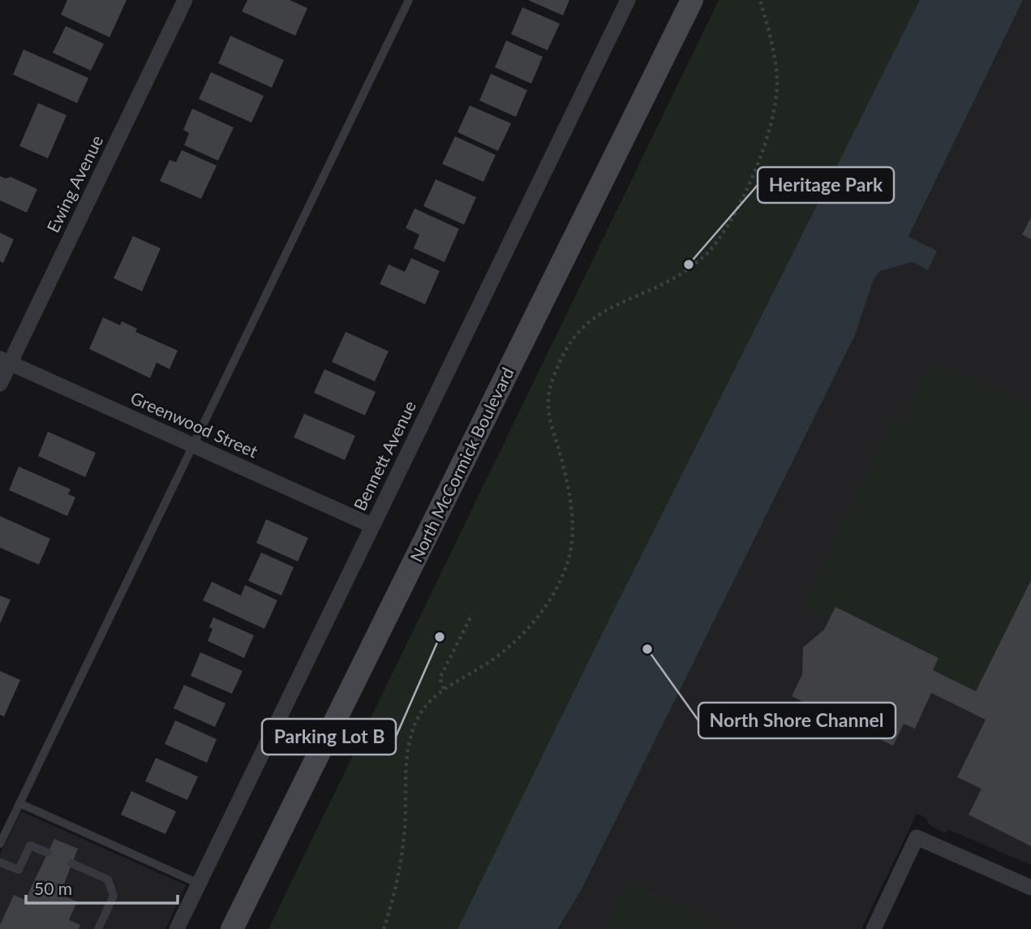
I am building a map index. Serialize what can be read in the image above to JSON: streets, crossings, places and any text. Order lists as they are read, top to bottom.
{
  "streets": {
    "main road": ["North McCormick Boulevard"],
    "street": ["Ewing Avenue", "Greenwood Street", "Bennett Avenue"]
  },
  "crossings": [
    ["Ewing Avenue", "Greenwood Street"],
    ["Greenwood Street", "Bennett Avenue"]
  ],
  "places": ["Heritage Park", "Parking Lot B", "North Shore Channel"],
  "scale_bar": "50 m"
}
